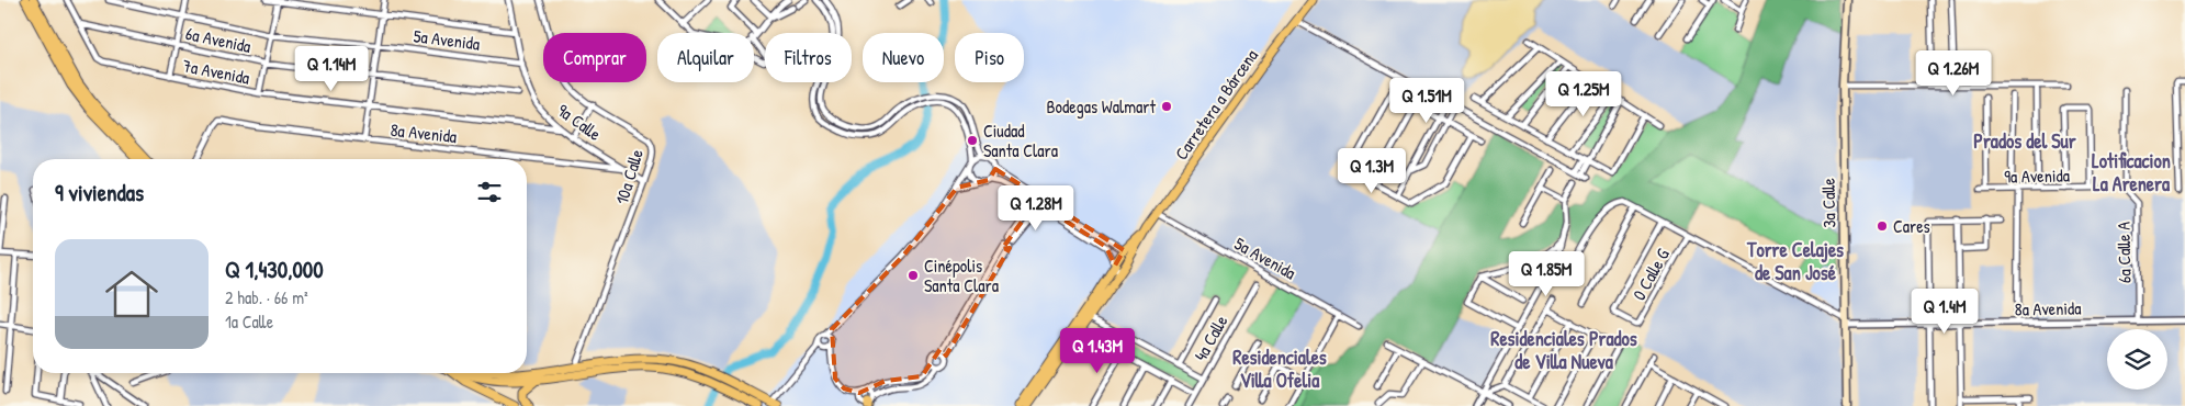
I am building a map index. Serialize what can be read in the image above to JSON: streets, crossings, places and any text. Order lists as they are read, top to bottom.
{
  "streets": {
    "main road": ["Carretera a Bárcena", "3a Calle"],
    "street": [
      "6a Avenida",
      "5a Avenida",
      "7a Avenida",
      "9a Calle",
      "8a Avenida",
      "9a Avenida",
      "10a Calle",
      "6a Calle A",
      "0 Calle G",
      "4a Calle"
    ]
  },
  "crossings": [
    ["6a Avenida", "7a Avenida"],
    ["5a Avenida", "Carretera a Bárcena"],
    ["5a Avenida", "9a Calle"],
    ["7a Avenida", "9a Calle"],
    ["9a Calle", "8a Avenida"],
    ["9a Calle", "10a Calle"],
    ["8a Avenida", "3a Calle"],
    ["8a Avenida", "6a Calle A"],
    ["8a Avenida", "0 Calle G"]
  ],
  "districts": [
    "Prados del Sur",
    "Lotificacion La Arenera",
    "Torre Celajes de San José",
    "Residenciales Prados de Villa Nueva",
    "Residenciales Villa Ofelia"
  ],
  "places": [
    "Bodegas Walmart",
    "Ciudad Santa Clara",
    "Cares",
    "Cinépolis Santa Clara"
  ],
  "page": {
    "chip": [
      "Comprar",
      "Alquilar",
      "Filtros",
      "Nuevo",
      "Piso"
    ],
    "price": [
      "Q 1.14M",
      "Q 1.26M",
      "Q 1.25M",
      "Q 1.51M",
      "Q 1.3M",
      "Q 1.28M",
      "Q 1.85M",
      "Q 1.4M",
      "Q 1.43M"
    ],
    "heading": "9 viviendas",
    "list": [
      {
        "name": "Q 1,430,000",
        "note": "2 hab. · 66 m² · 1a Calle"
      }
    ]
  }
}
